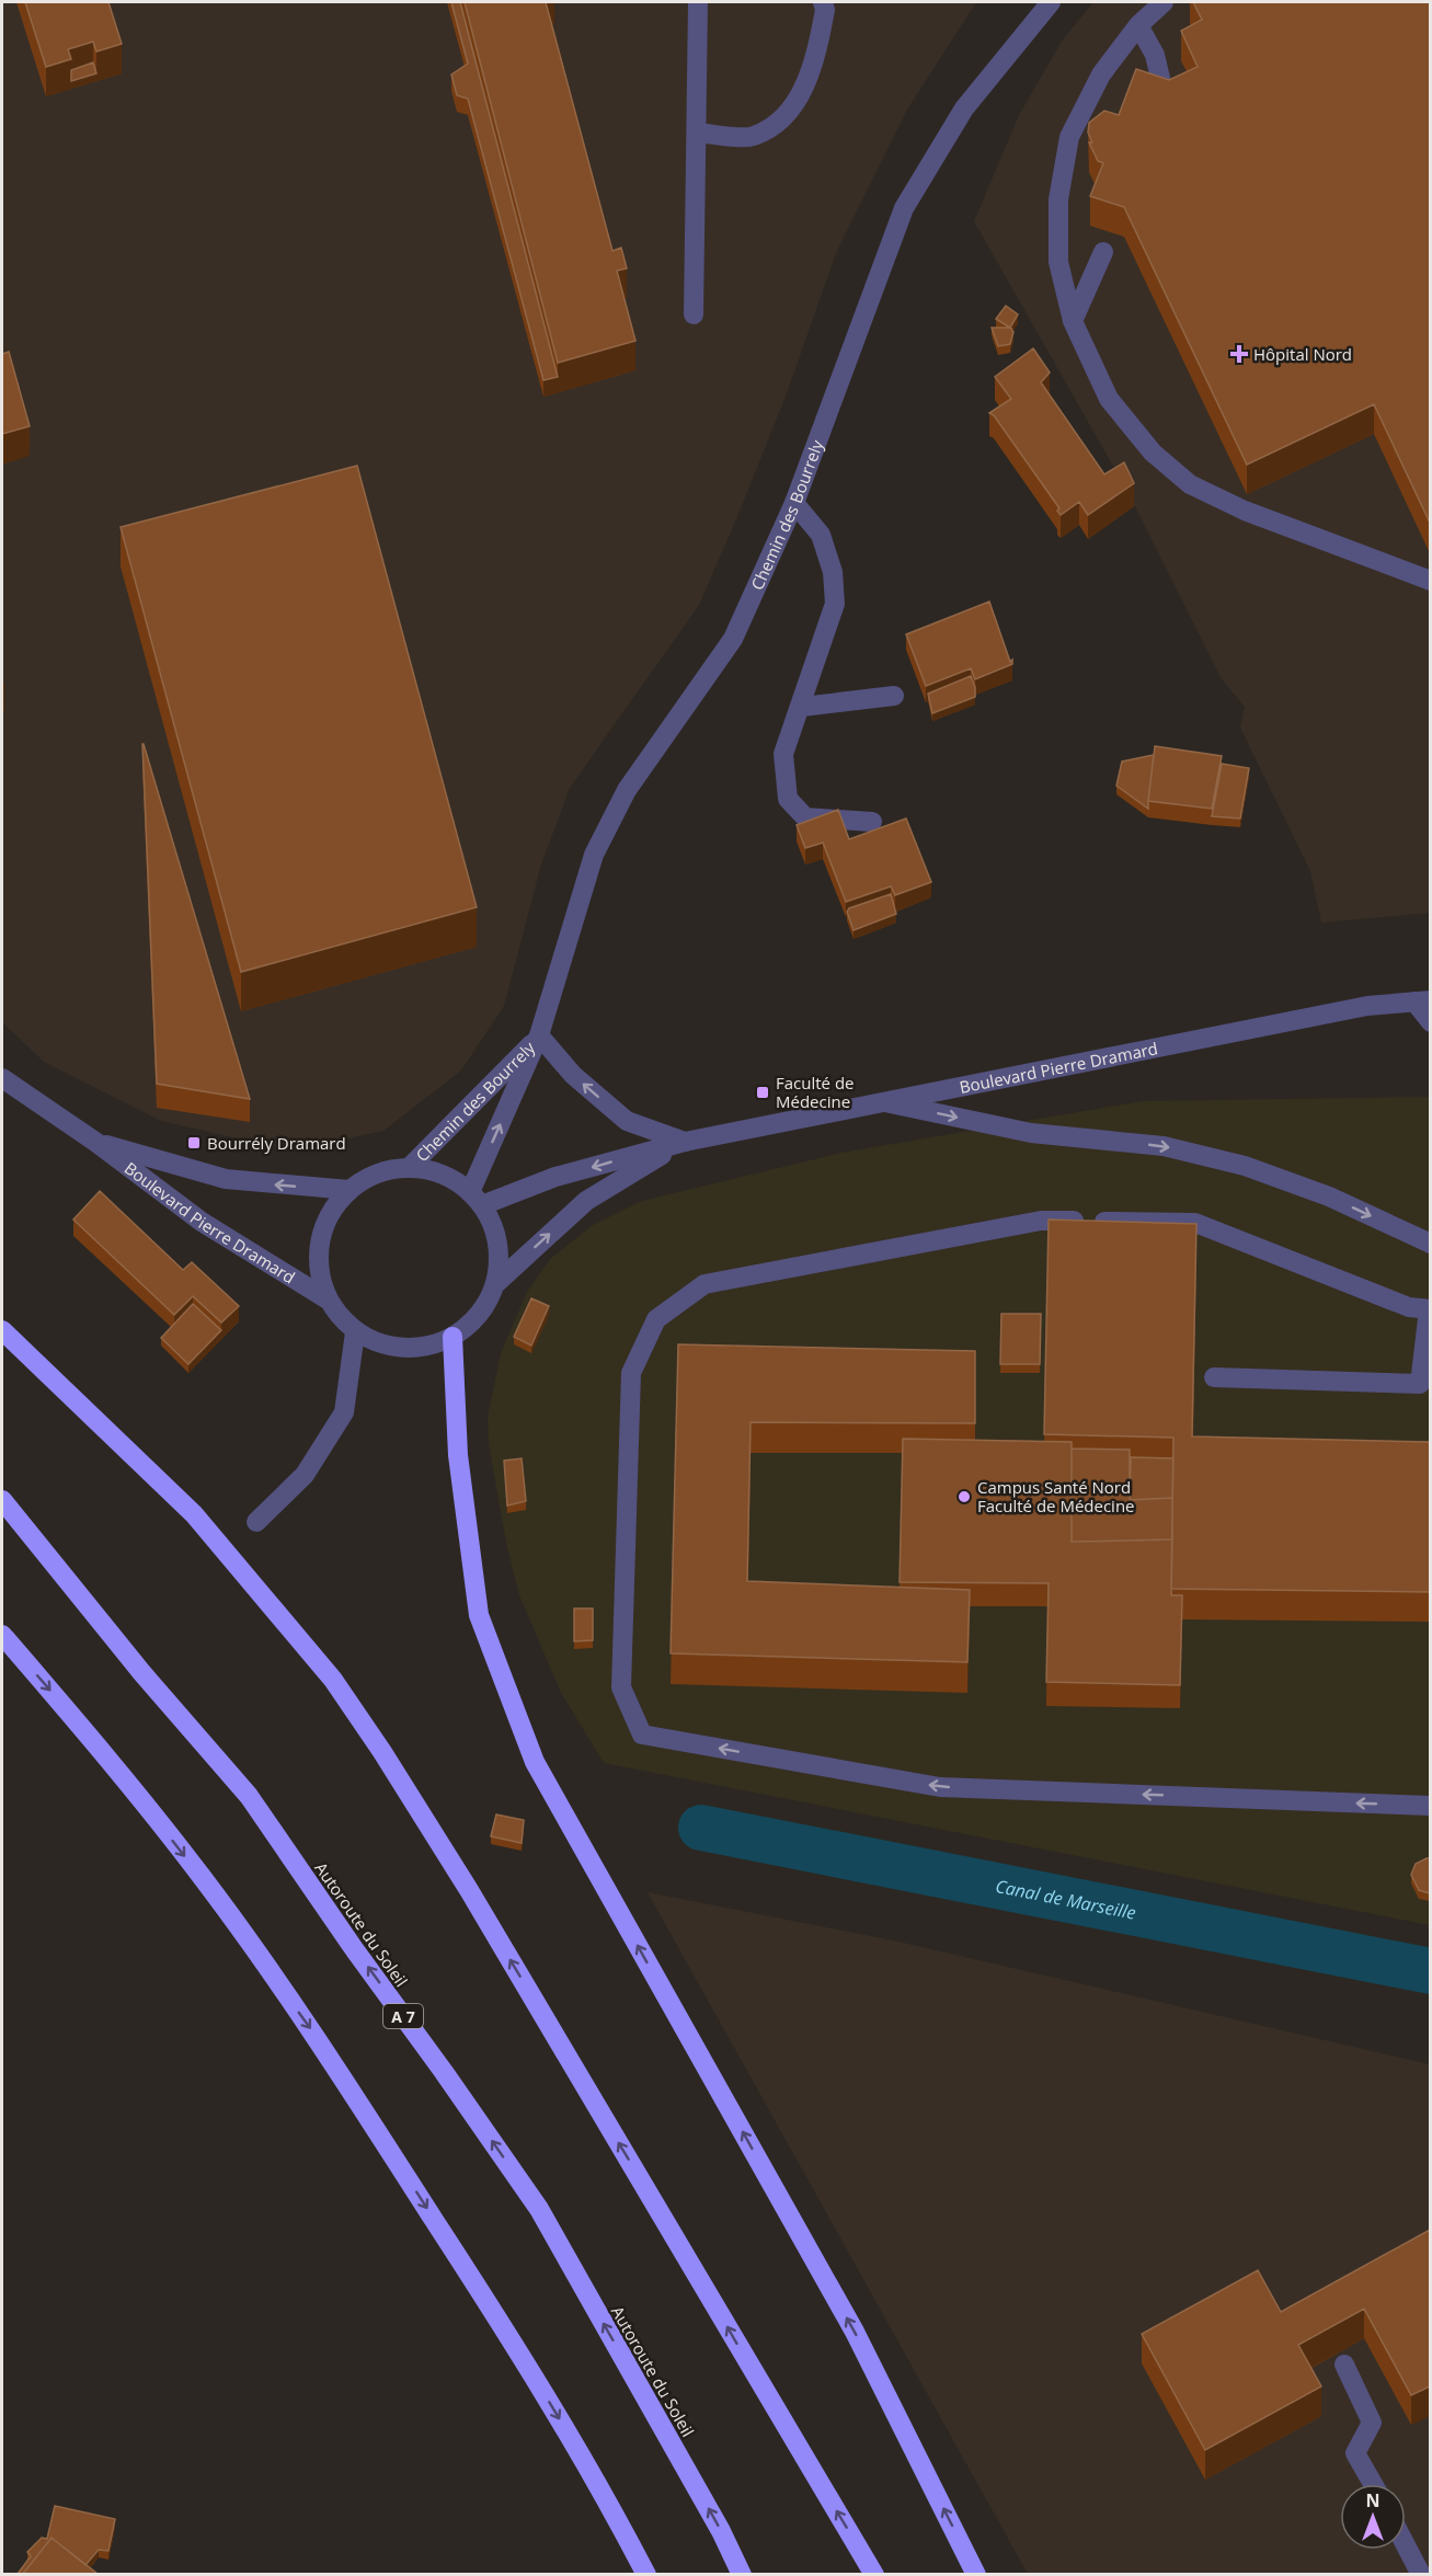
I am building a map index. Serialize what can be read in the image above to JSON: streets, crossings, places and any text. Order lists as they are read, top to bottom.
{
  "streets": {
    "highway": ["Autoroute du Soleil", "A 7"],
    "street": ["Chemin des Bourrely", "Boulevard Pierre Dramard"]
  },
  "crossings": [
    ["Chemin des Bourrely", "Boulevard Pierre Dramard"]
  ],
  "water": ["Canal de Marseille"],
  "places": {
    "health": ["Hôpital Nord"],
    "transit": ["Faculté de Médecine", "Bourrély Dramard"],
    "other": ["Campus Santé Nord Faculté de Médecine"]
  },
  "north": "top"
}
